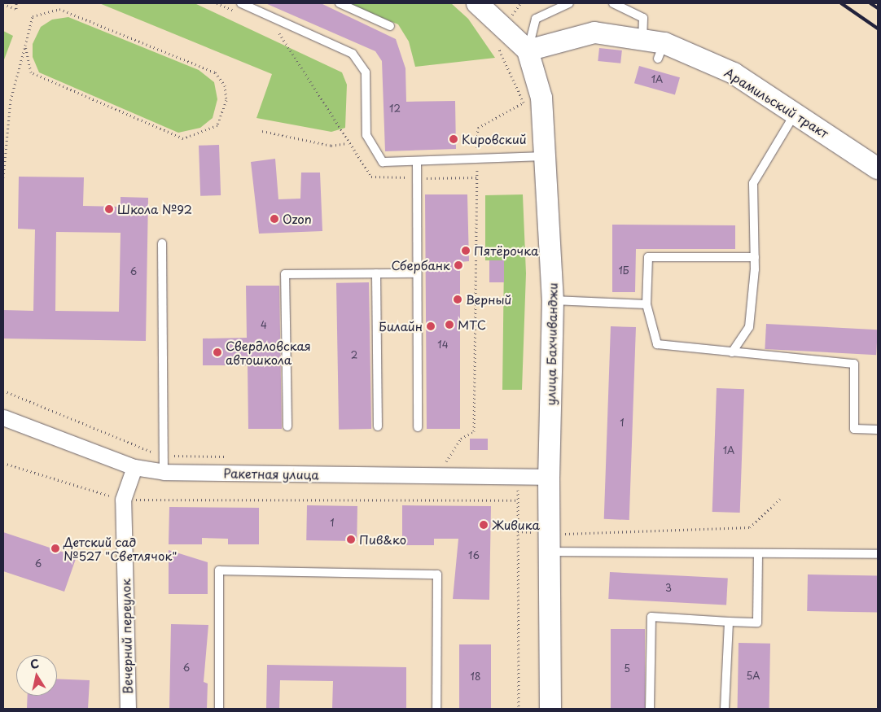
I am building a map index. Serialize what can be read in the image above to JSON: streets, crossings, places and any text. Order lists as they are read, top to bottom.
{
  "streets": {
    "main road": ["Арамильский тракт", "улица Бахчиванджи"],
    "street": ["Ракетная улица", "Вечерний переулок"]
  },
  "crossings": [
    ["Арамильский тракт", "улица Бахчиванджи"],
    ["улица Бахчиванджи", "Ракетная улица"],
    ["Ракетная улица", "Вечерний переулок"]
  ],
  "places": [
    "Кировский",
    "Школа №92",
    "Ozon",
    "Пятёрочка",
    "Сбербанк",
    "Верный",
    "МТС",
    "Билайн",
    "Свердловская автошкола",
    "Живика",
    "Пив&ко",
    "Детский сад №527 \"Светлячок\""
  ],
  "house_numbers": [
    "1А",
    "12",
    "1Б",
    "6",
    "4",
    "14",
    "2",
    "1",
    "1А",
    "1",
    "16",
    "6",
    "3",
    "6",
    "5",
    "5А",
    "18"
  ],
  "north": "top"
}
